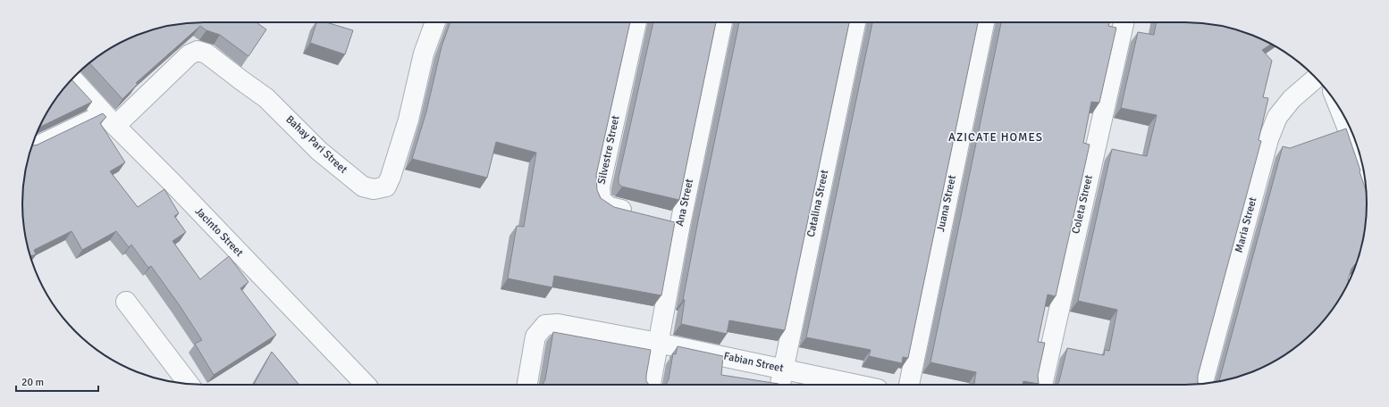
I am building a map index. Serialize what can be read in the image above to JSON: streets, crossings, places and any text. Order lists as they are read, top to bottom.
{
  "streets": {
    "street": [
      "Bahay Pari Street",
      "Silvestre Street",
      "Ana Street",
      "Catalina Street",
      "Juana Street",
      "Coleta Street",
      "Maria Street",
      "Jacinto Street",
      "Fabian Street"
    ]
  },
  "crossings": [
    ["Bahay Pari Street", "Jacinto Street"],
    ["Ana Street", "Fabian Street"],
    ["Catalina Street", "Fabian Street"]
  ],
  "districts": ["AZICATE HOMES"],
  "scale_bar": "20 m"
}
